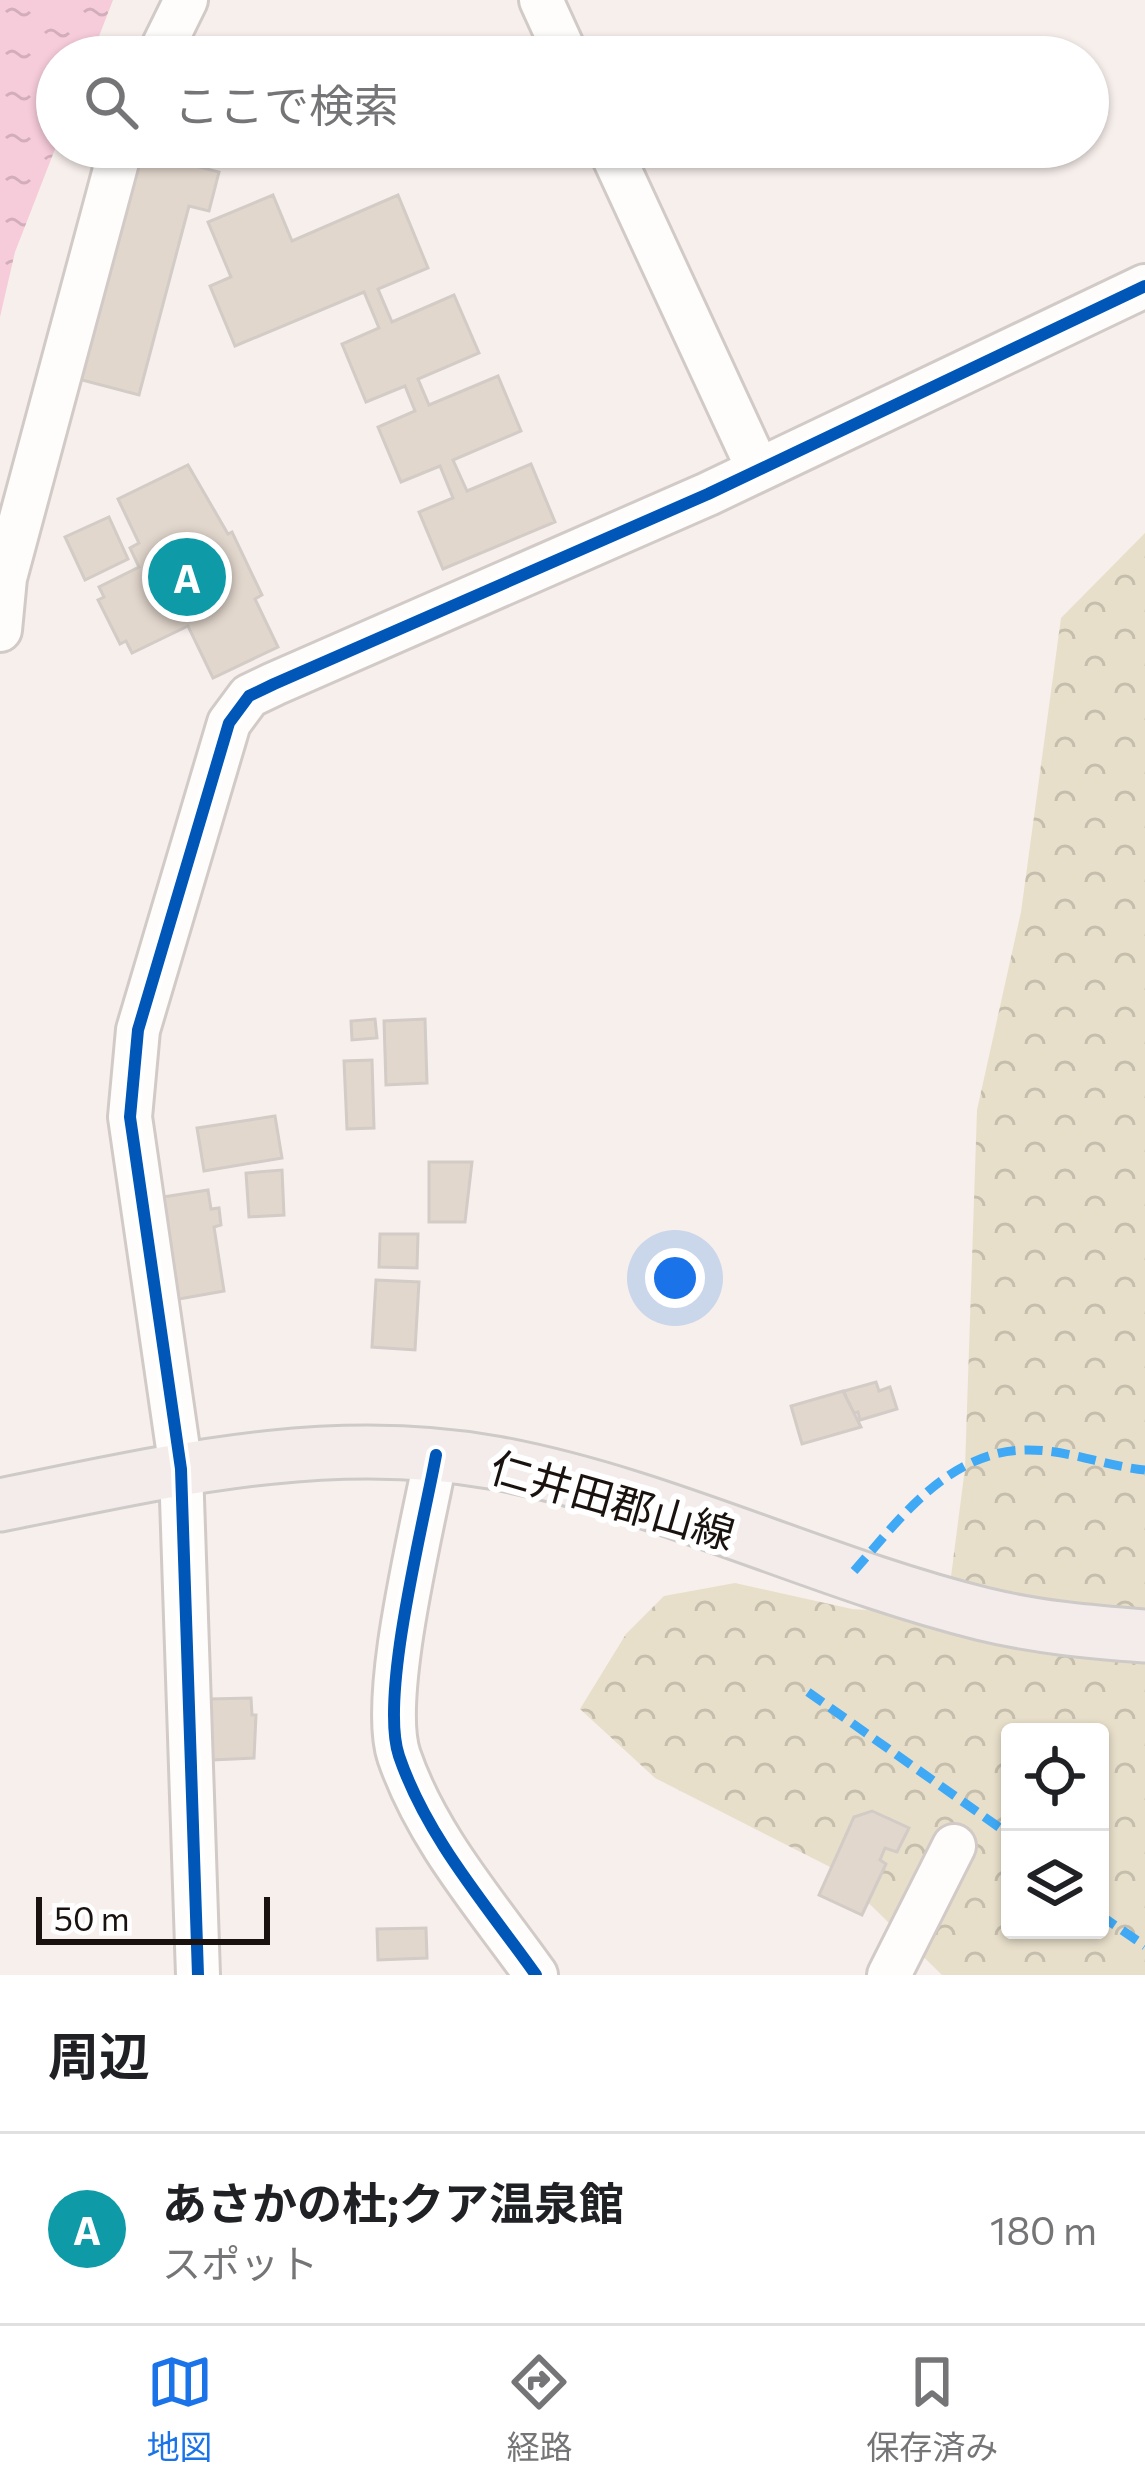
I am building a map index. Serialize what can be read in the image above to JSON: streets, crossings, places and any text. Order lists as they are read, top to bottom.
{
  "streets": {
    "main road": ["仁井田郡山線"]
  },
  "scale_bar": "50 m",
  "page": {
    "search": "ここで検索",
    "pins": "A",
    "scale": "50 m",
    "heading": "周辺",
    "list": [
      {
        "mark": "A",
        "name": "あさかの杜;クア温泉館",
        "note": "スポット",
        "value": "180 m"
      }
    ],
    "nav": ["地図", "経路", "保存済み"]
  }
}
